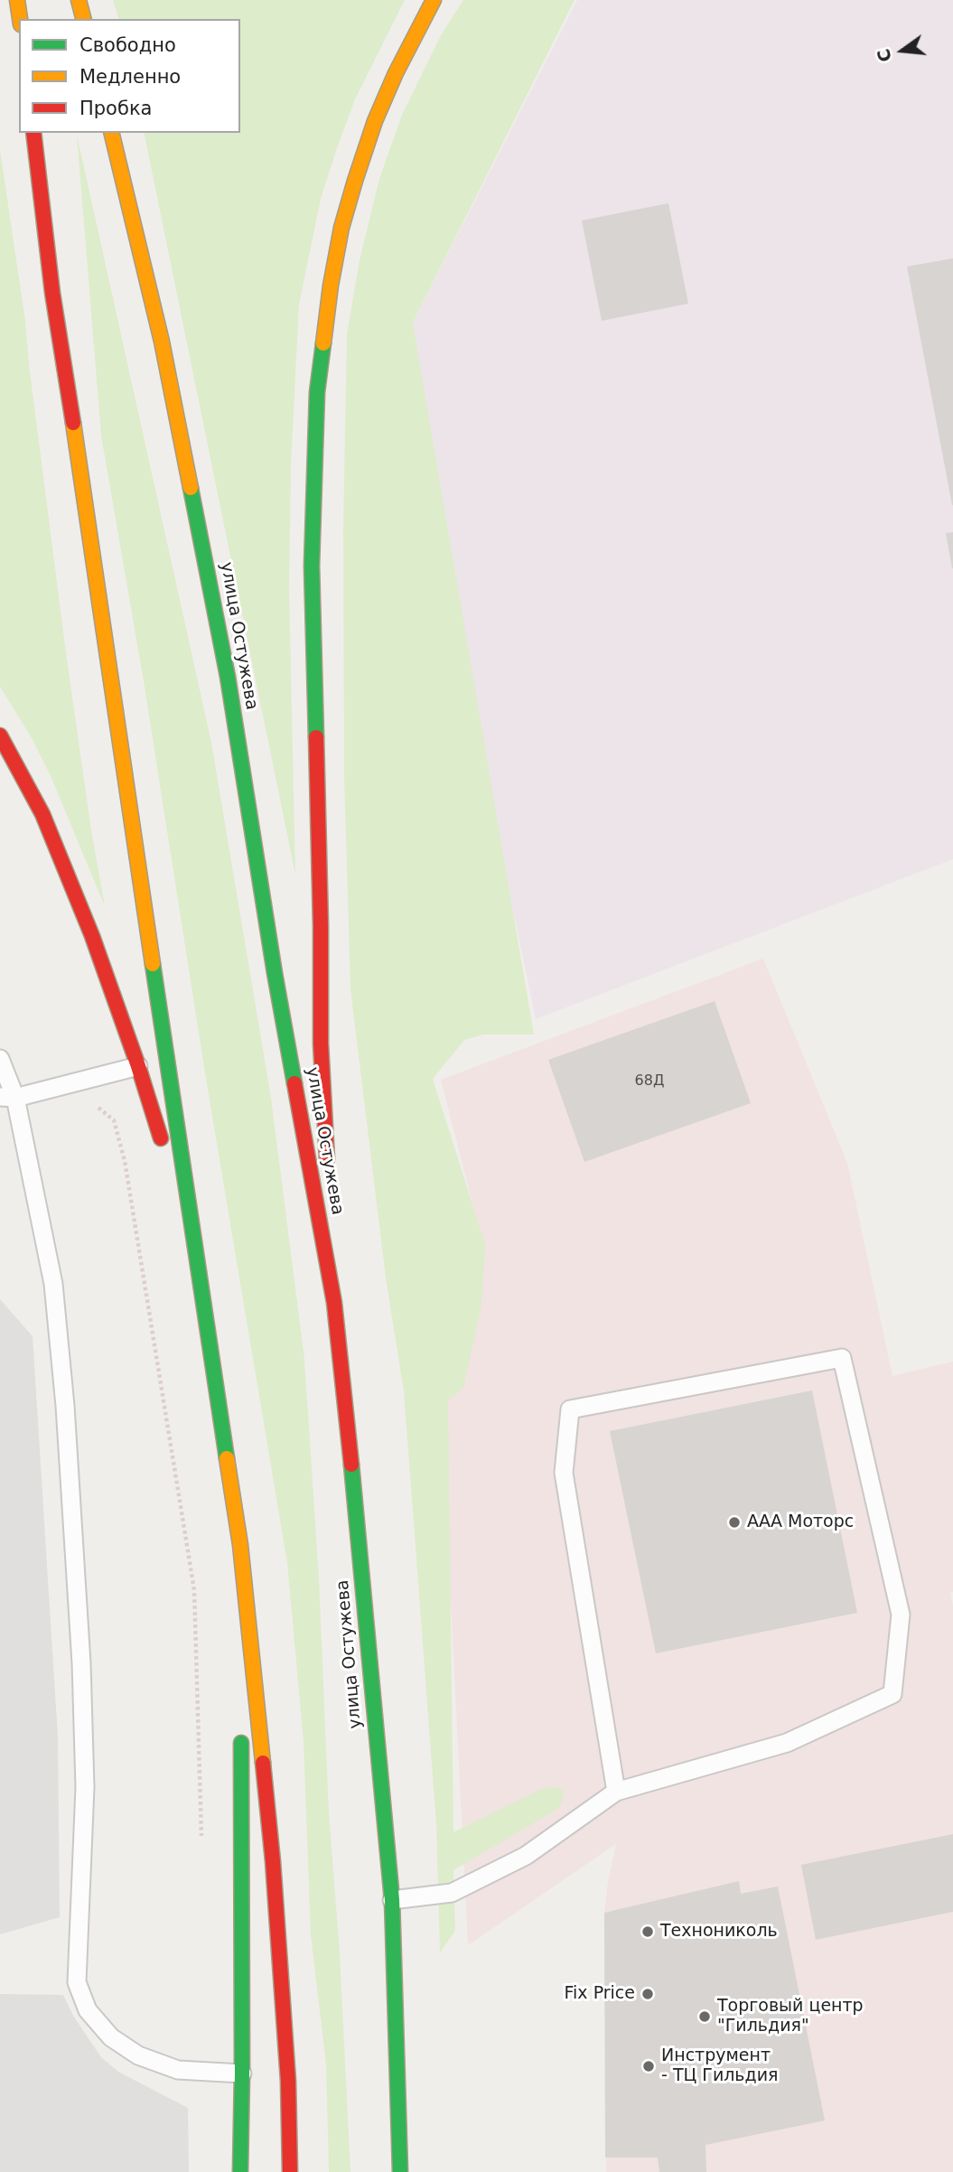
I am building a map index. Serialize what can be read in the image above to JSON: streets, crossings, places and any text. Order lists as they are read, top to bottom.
{
  "streets": {
    "main road": ["улица Остужева"]
  },
  "places": [
    "ААА Моторс",
    "Технониколь",
    "Fix Price",
    "Торговый центр \"Гильдия\"",
    "Инструмент - ТЦ Гильдия"
  ],
  "house_numbers": ["68Д"],
  "legend": ["Свободно", "Медленно", "Пробка"],
  "north": "left"
}
